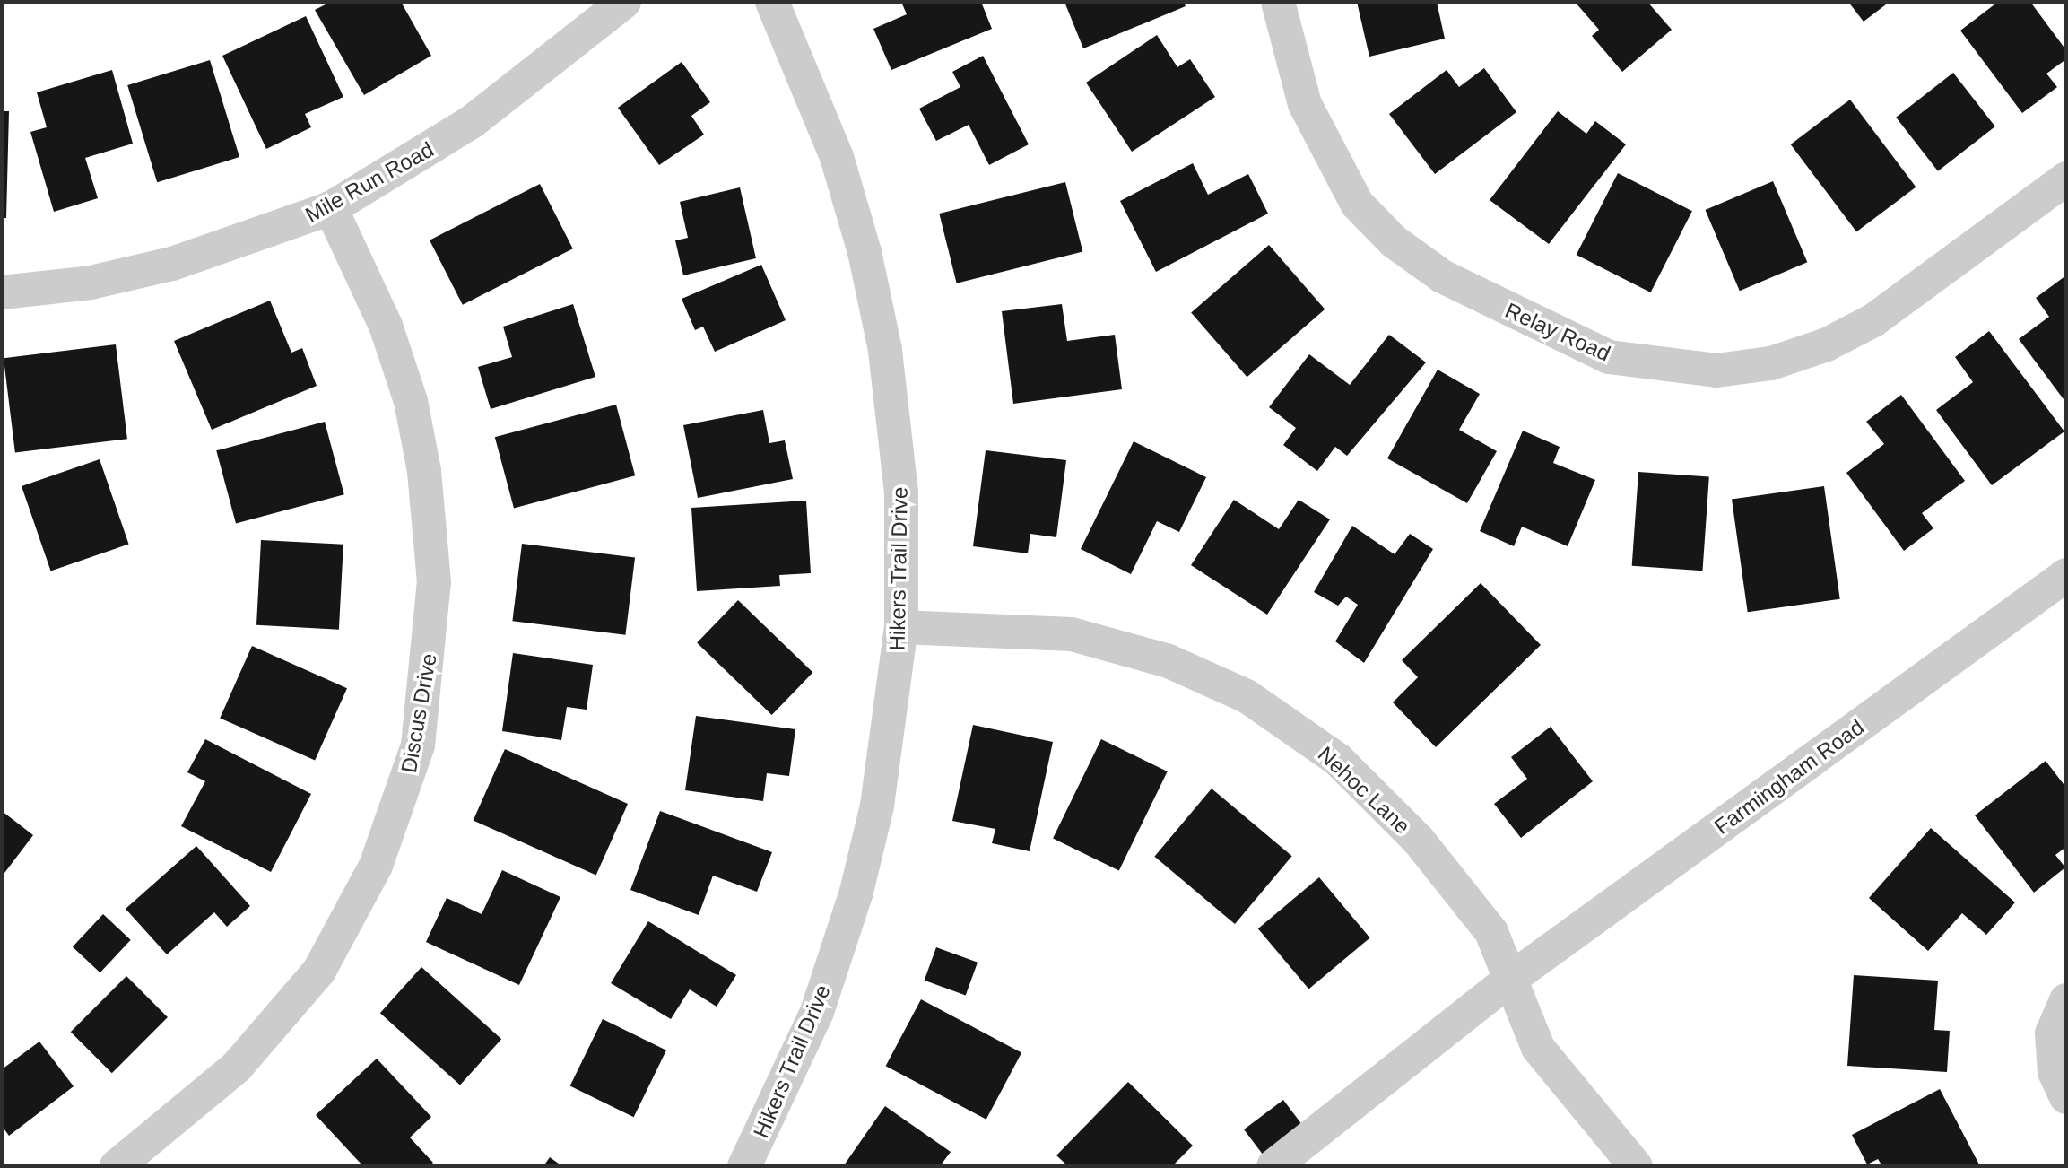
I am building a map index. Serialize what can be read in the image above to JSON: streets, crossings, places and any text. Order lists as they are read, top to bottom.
{
  "streets": {
    "street": [
      "Mile Run Road",
      "Relay Road",
      "Hikers Trail Drive",
      "Discus Drive",
      "Farmingham Road",
      "Nehoc Lane"
    ]
  },
  "crossings": [
    ["Mile Run Road", "Discus Drive"],
    ["Hikers Trail Drive", "Nehoc Lane"],
    ["Farmingham Road", "Nehoc Lane"]
  ]
}
